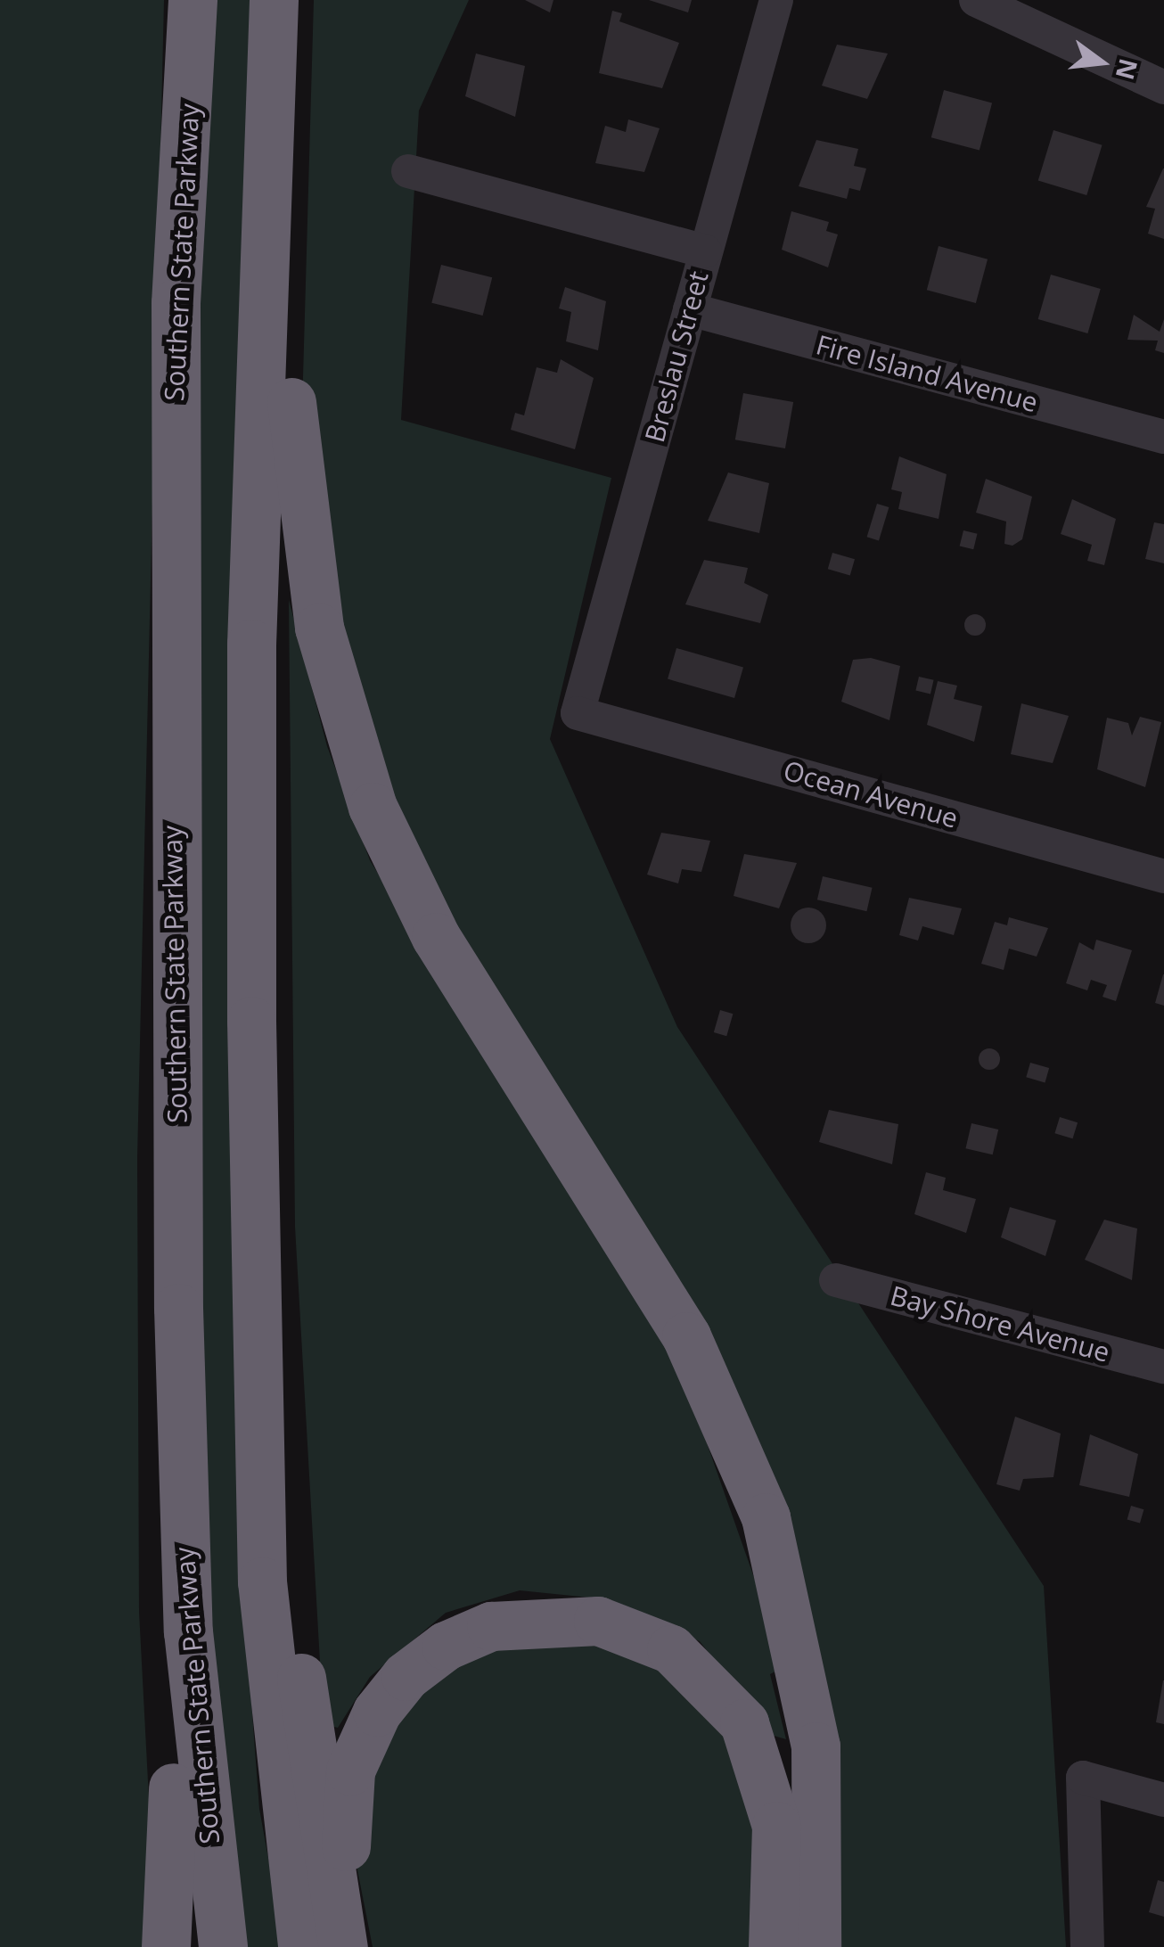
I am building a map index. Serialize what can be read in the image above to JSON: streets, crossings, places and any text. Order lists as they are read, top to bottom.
{
  "streets": {
    "highway": ["Southern State Parkway"],
    "street": [
      "Breslau Street",
      "Fire Island Avenue",
      "Ocean Avenue",
      "Bay Shore Avenue"
    ]
  },
  "crossings": [
    ["Breslau Street", "Fire Island Avenue"],
    ["Breslau Street", "Ocean Avenue"]
  ],
  "north": "right"
}
